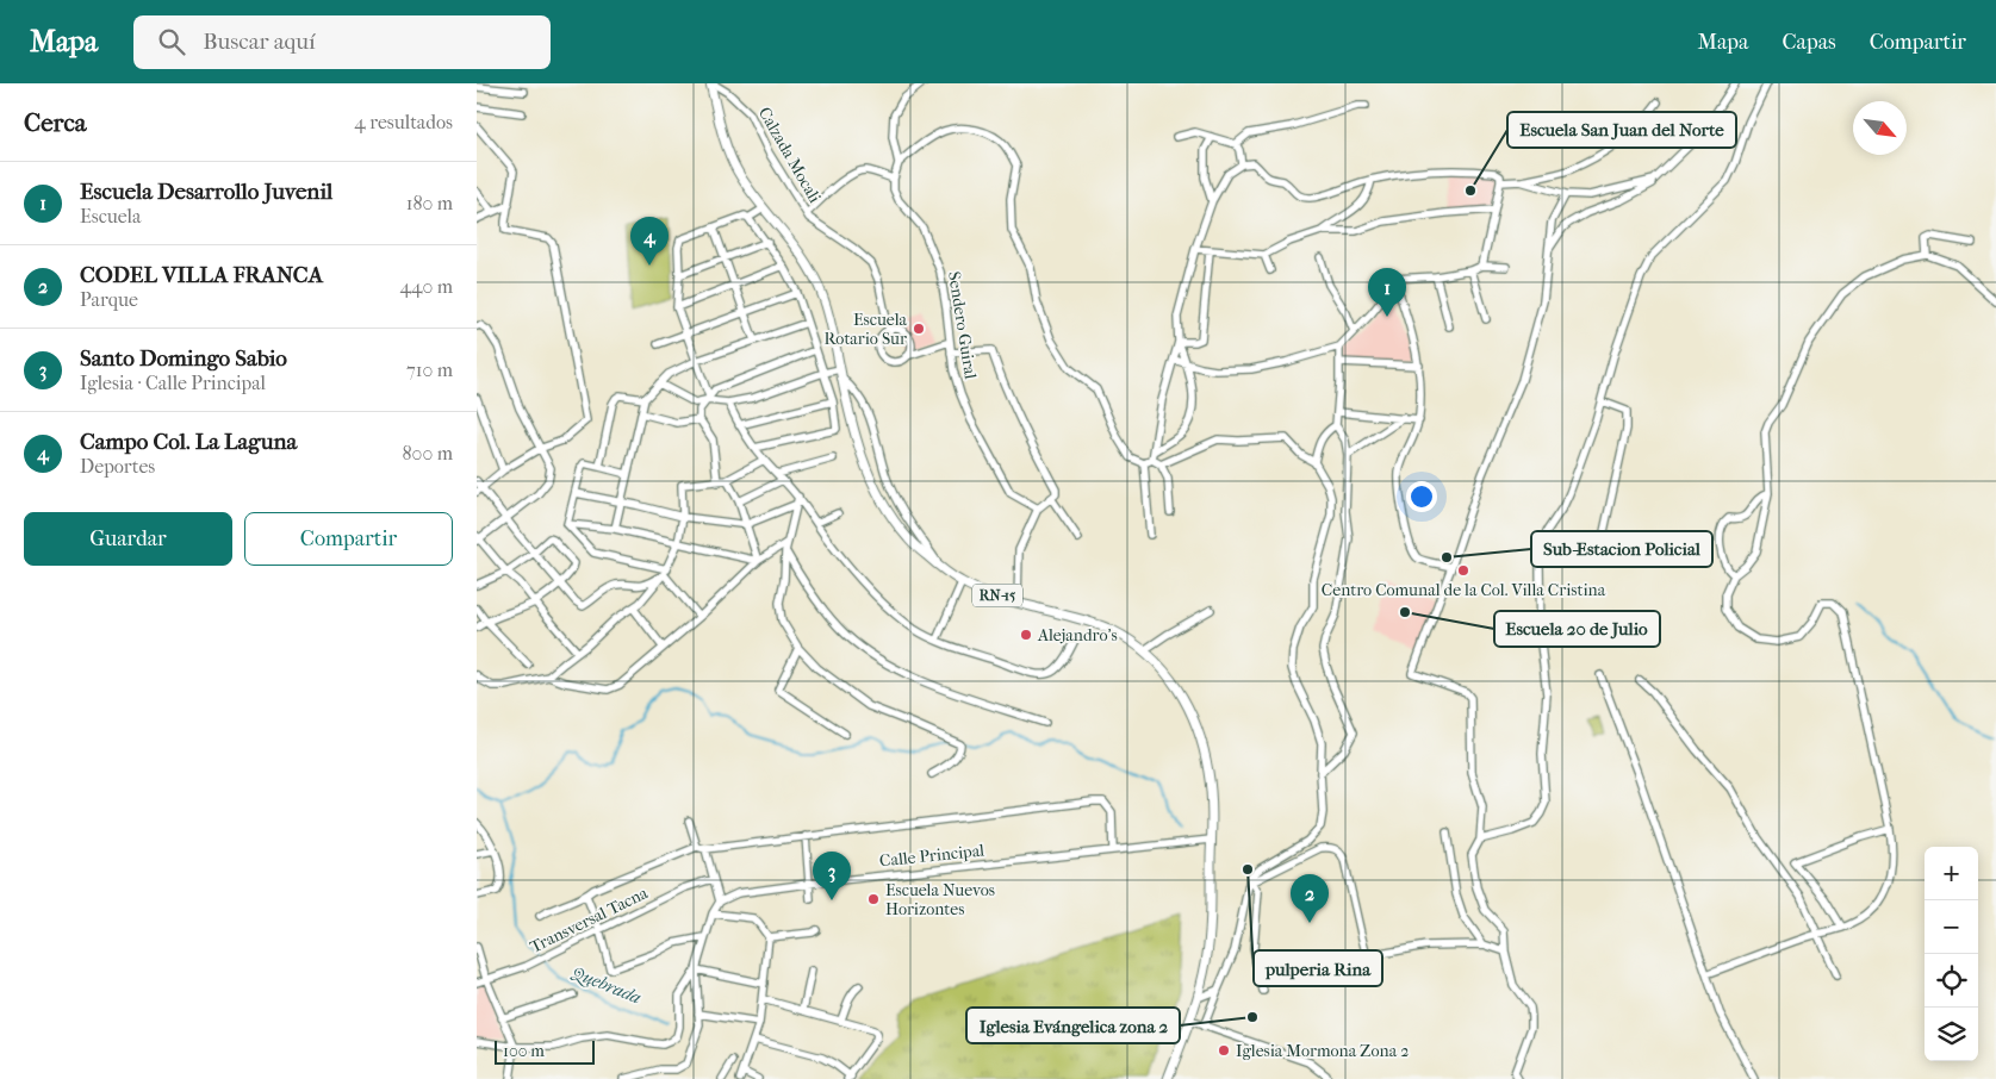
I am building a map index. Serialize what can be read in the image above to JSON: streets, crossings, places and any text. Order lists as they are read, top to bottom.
{
  "streets": {
    "main road": ["RN-15"],
    "street": [
      "Calzada Mocali",
      "Sendero Guiral",
      "Calle Principal",
      "Transversal Tacna"
    ]
  },
  "crossings": [
    ["Calzada Mocali", "RN-15"],
    ["RN-15", "Calle Principal"]
  ],
  "water": ["Quebrada"],
  "places": [
    "Escuela San Juan del Norte",
    "Escuela Rotario Sur",
    "Sub-Estacion Policial",
    "Centro Comunal de la Col. Villa Cristina",
    "Escuela 20 de Julio",
    "Alejandro's",
    "pulperia Rina",
    "Escuela Nuevos Horizontes",
    "Iglesia Evángelica zona 2",
    "Iglesia Mormona Zona 2"
  ],
  "scale_bar": "100 m",
  "north": "bottom right",
  "page": {
    "header": "Mapa",
    "search": "Buscar aquí",
    "nav": ["Mapa", "Capas", "Compartir"],
    "heading": ["Cerca", "4 resultados"],
    "list": [
      {
        "mark": "1",
        "name": "Escuela Desarrollo Juvenil",
        "note": "Escuela",
        "value": "180 m"
      },
      {
        "mark": "2",
        "name": "CODEL VILLA FRANCA",
        "note": "Parque",
        "value": "440 m"
      },
      {
        "mark": "3",
        "name": "Santo Domingo Sabio",
        "note": "Iglesia · Calle Principal",
        "value": "710 m"
      },
      {
        "mark": "4",
        "name": "Campo Col. La Laguna",
        "note": "Deportes",
        "value": "800 m"
      }
    ],
    "pins": [
      "4",
      "1",
      "3",
      "2"
    ],
    "buttons": ["Guardar", "Compartir"],
    "map_buttons": ["+", "−"],
    "scale": "100 m"
  }
}
